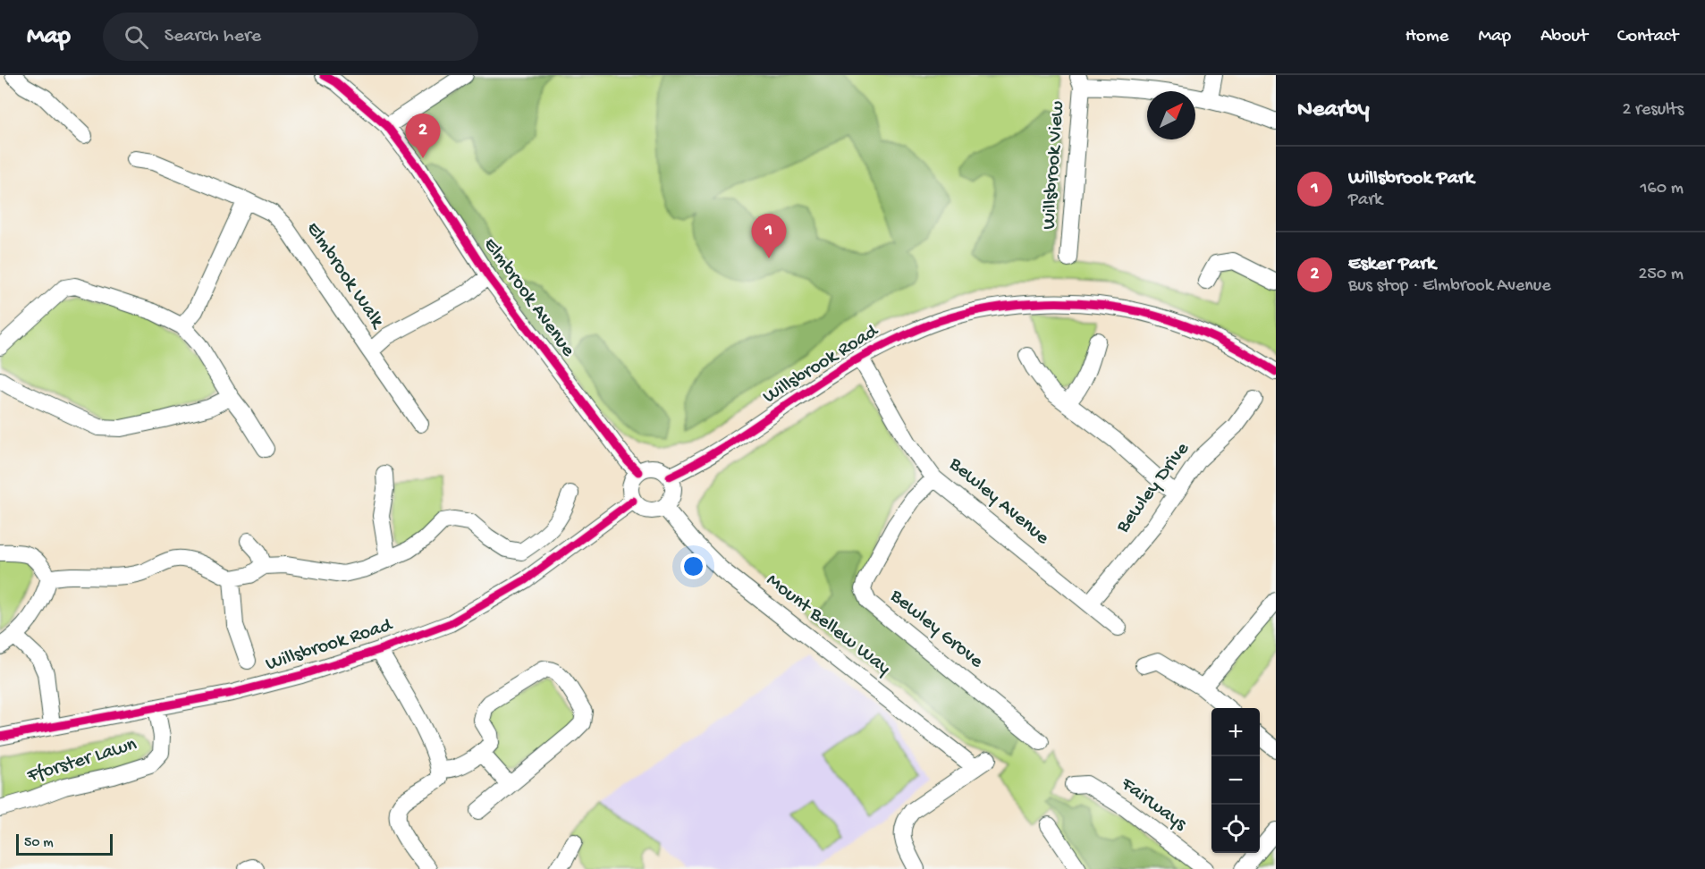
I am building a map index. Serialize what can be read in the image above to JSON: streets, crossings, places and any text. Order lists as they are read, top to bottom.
{
  "streets": {
    "street": [
      "Willsbrook View",
      "Elmbrook Walk",
      "Elmbrook Avenue",
      "Willsbrook Road",
      "Bewley Drive",
      "Bewley Avenue",
      "Mount Bellew Way",
      "Bewley Grove",
      "Fforster Lawn",
      "Fairways"
    ]
  },
  "crossings": [
    ["Elmbrook Walk", "Elmbrook Avenue"],
    ["Elmbrook Avenue", "Willsbrook Road"],
    ["Elmbrook Avenue", "Mount Bellew Way"],
    ["Willsbrook Road", "Bewley Avenue"],
    ["Willsbrook Road", "Mount Bellew Way"],
    ["Willsbrook Road", "Fforster Lawn"],
    ["Bewley Drive", "Bewley Avenue"],
    ["Bewley Avenue", "Bewley Grove"]
  ],
  "scale_bar": "50 m",
  "north": "top right",
  "page": {
    "header": "Map",
    "search": "Search here",
    "nav": [
      "Home",
      "Map",
      "About",
      "Contact"
    ],
    "heading": ["Nearby", "2 results"],
    "pins": ["2", "1"],
    "list": [
      {
        "mark": "1",
        "name": "Willsbrook Park",
        "note": "Park",
        "value": "160 m"
      },
      {
        "mark": "2",
        "name": "Esker Park",
        "note": "Bus stop · Elmbrook Avenue",
        "value": "250 m"
      }
    ],
    "map_buttons": ["+", "−"],
    "scale": "50 m"
  }
}
